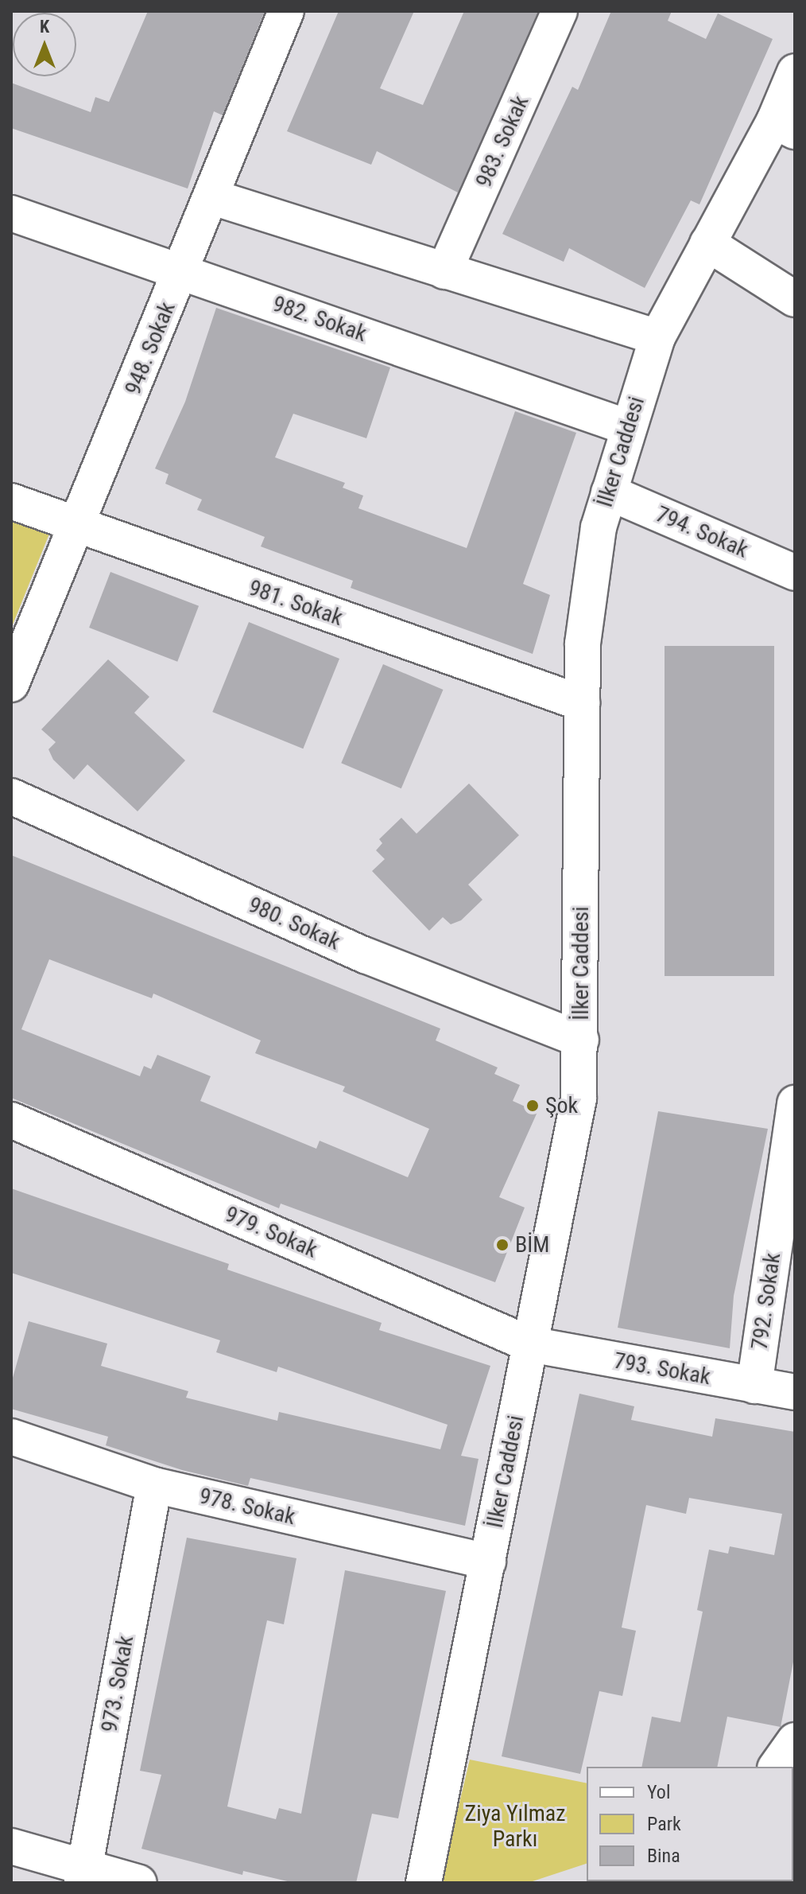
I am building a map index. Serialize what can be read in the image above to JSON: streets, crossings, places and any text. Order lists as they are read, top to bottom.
{
  "streets": {
    "street": [
      "983. Sokak",
      "982. Sokak",
      "948. Sokak",
      "İlker Caddesi",
      "794. Sokak",
      "981. Sokak",
      "980. Sokak",
      "979. Sokak",
      "792. Sokak",
      "793. Sokak",
      "978. Sokak",
      "973. Sokak"
    ]
  },
  "crossings": [
    ["982. Sokak", "948. Sokak"],
    ["982. Sokak", "İlker Caddesi"],
    ["948. Sokak", "981. Sokak"],
    ["İlker Caddesi", "794. Sokak"],
    ["İlker Caddesi", "981. Sokak"],
    ["İlker Caddesi", "980. Sokak"],
    ["İlker Caddesi", "979. Sokak"],
    ["İlker Caddesi", "793. Sokak"],
    ["İlker Caddesi", "978. Sokak"],
    ["979. Sokak", "793. Sokak"],
    ["792. Sokak", "793. Sokak"],
    ["978. Sokak", "973. Sokak"]
  ],
  "parks": ["Ziya Yılmaz Parkı"],
  "places": ["Şok", "BİM"],
  "legend": ["Yol", "Park", "Bina"],
  "north": "top"
}
